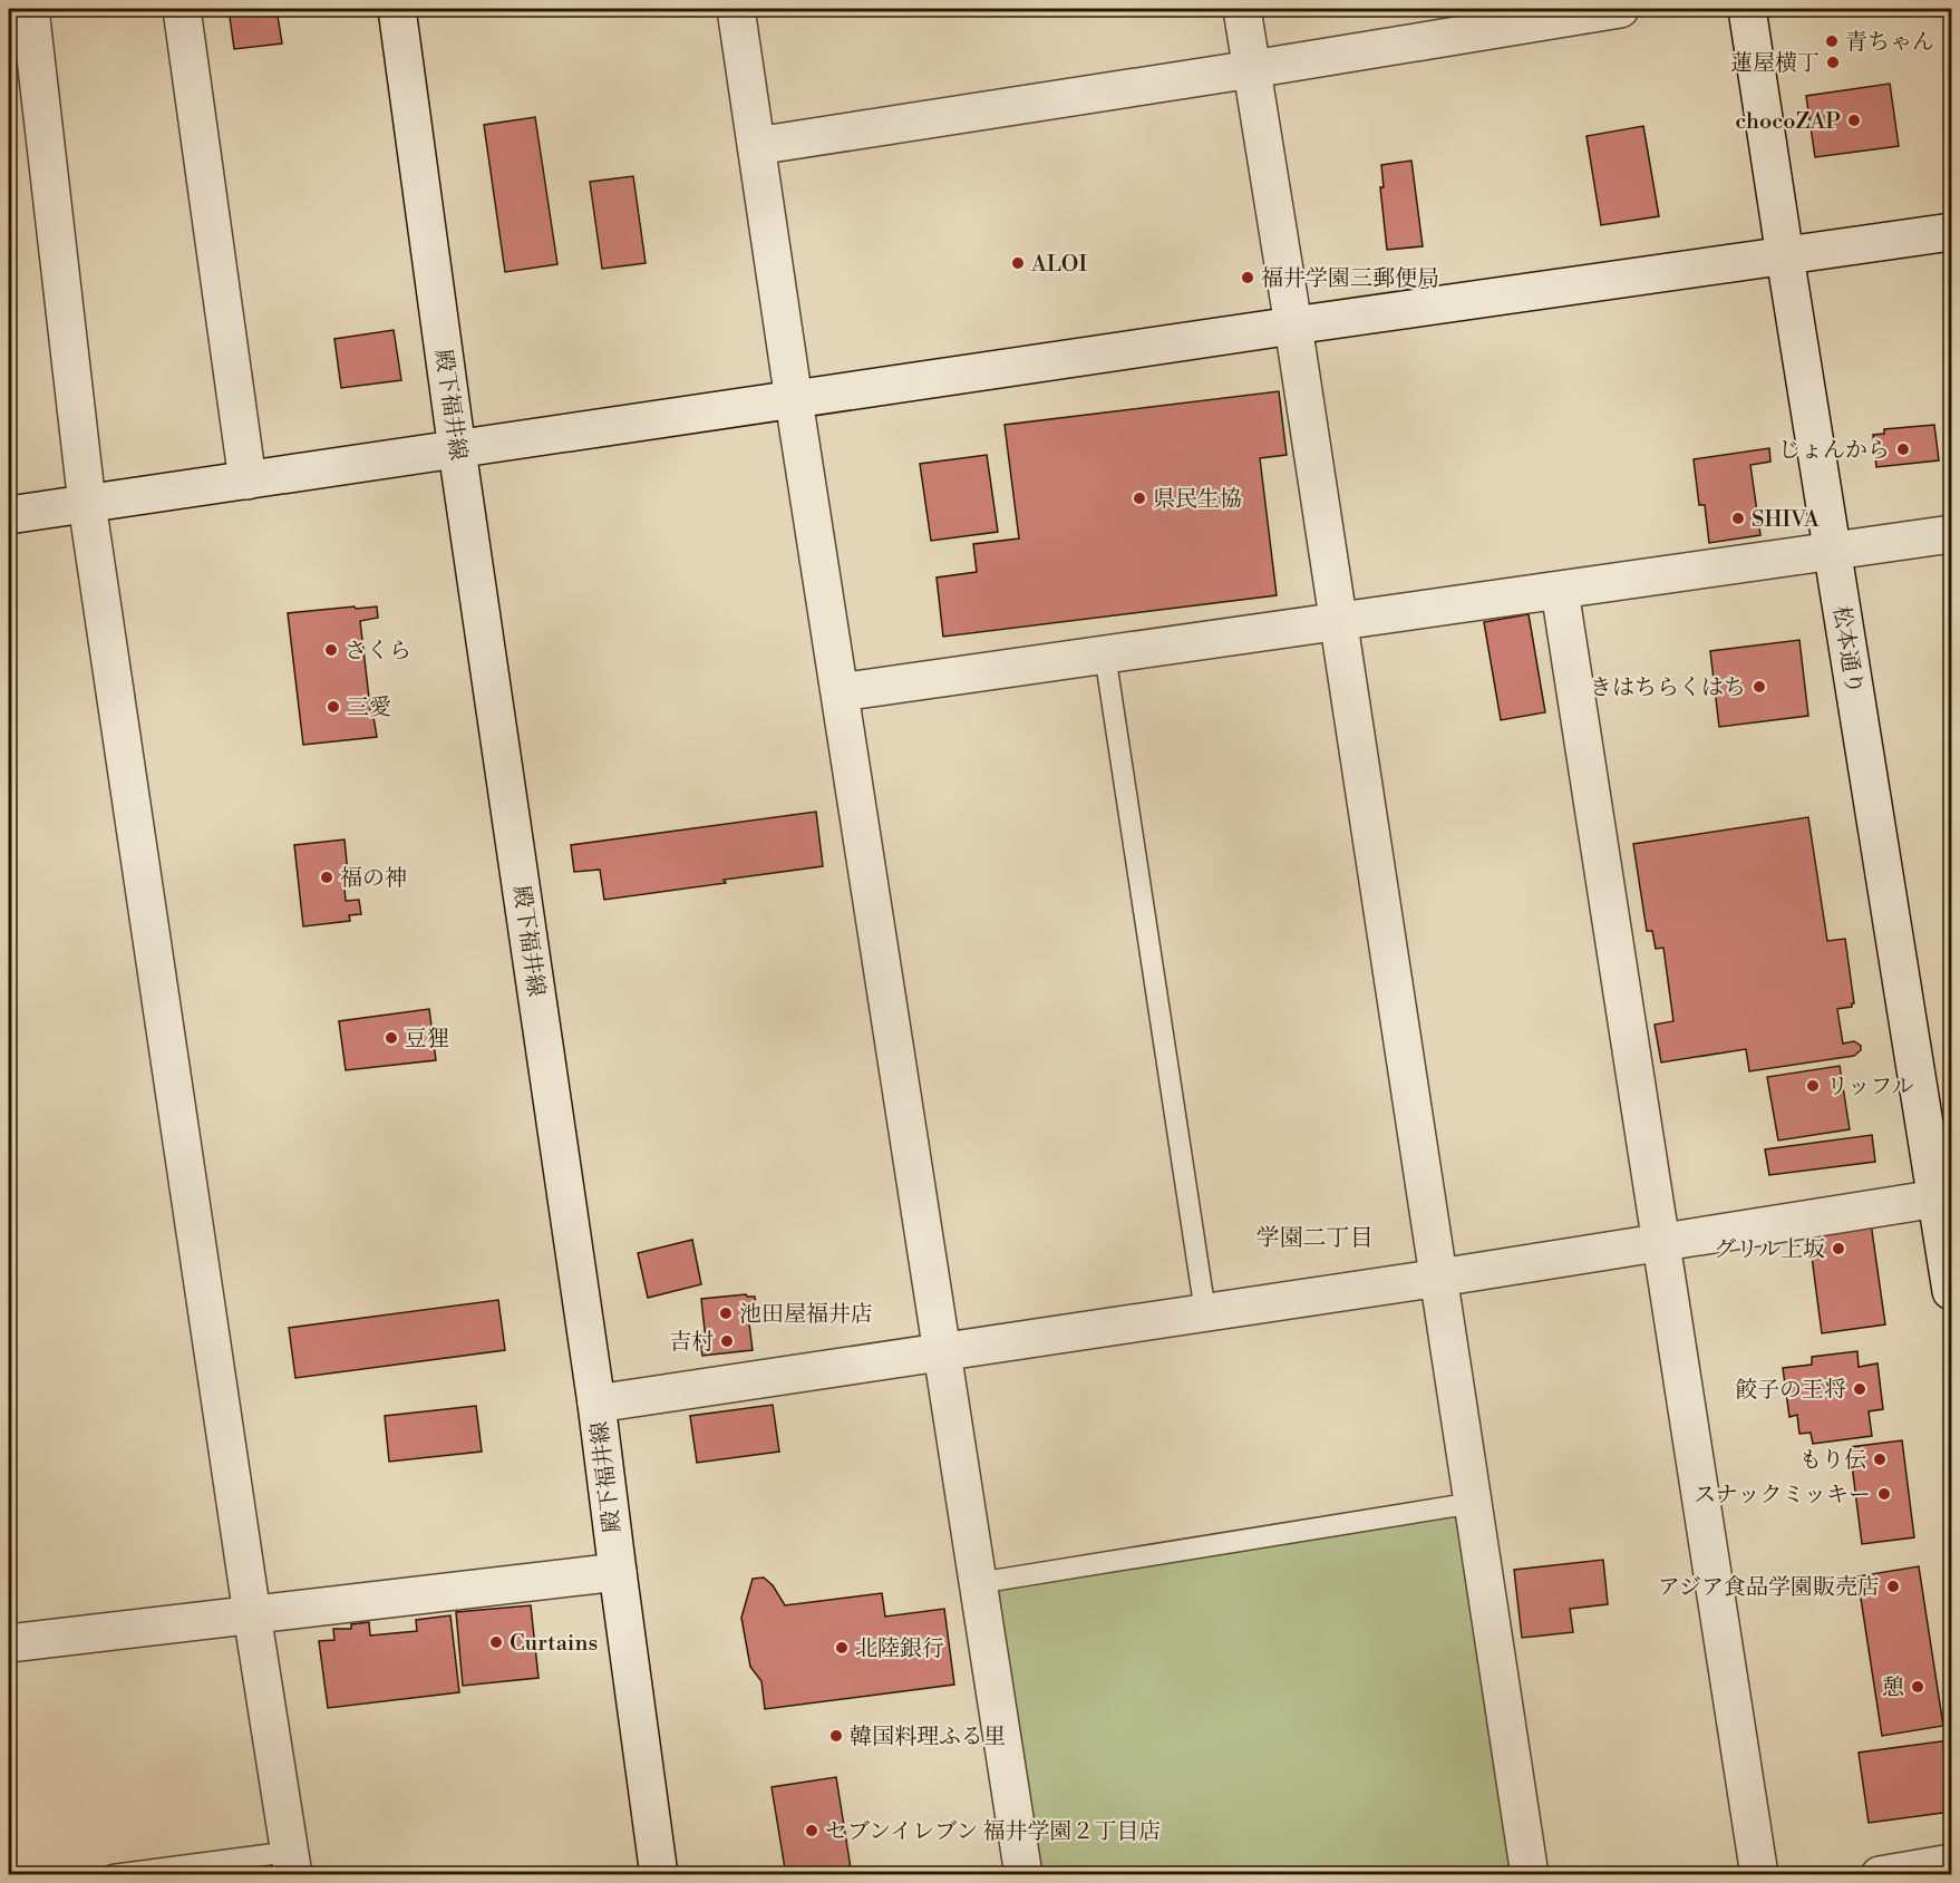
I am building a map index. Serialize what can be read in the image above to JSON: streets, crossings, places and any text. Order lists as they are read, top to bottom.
{
  "streets": {
    "street": ["殿下福井線", "松本通り"]
  },
  "districts": ["学園二丁目"],
  "places": [
    "青ちゃん",
    "蓮屋横丁",
    "chocoZAP",
    "ALOI",
    "福井学園三郵便局",
    "じょんから",
    "県民生協",
    "SHIVA",
    "さくら",
    "きはちらくはち",
    "三愛",
    "福の神",
    "豆狸",
    "リッフル",
    "グリル上坂",
    "池田屋福井店",
    "吉村",
    "餃子の王将",
    "もり伝",
    "スナックミッキー",
    "アジア食品学園販売店",
    "Curtains",
    "北陸銀行",
    "憩",
    "韓国料理ふる里",
    "セブンイレブン 福井学園２丁目店"
  ]
}
